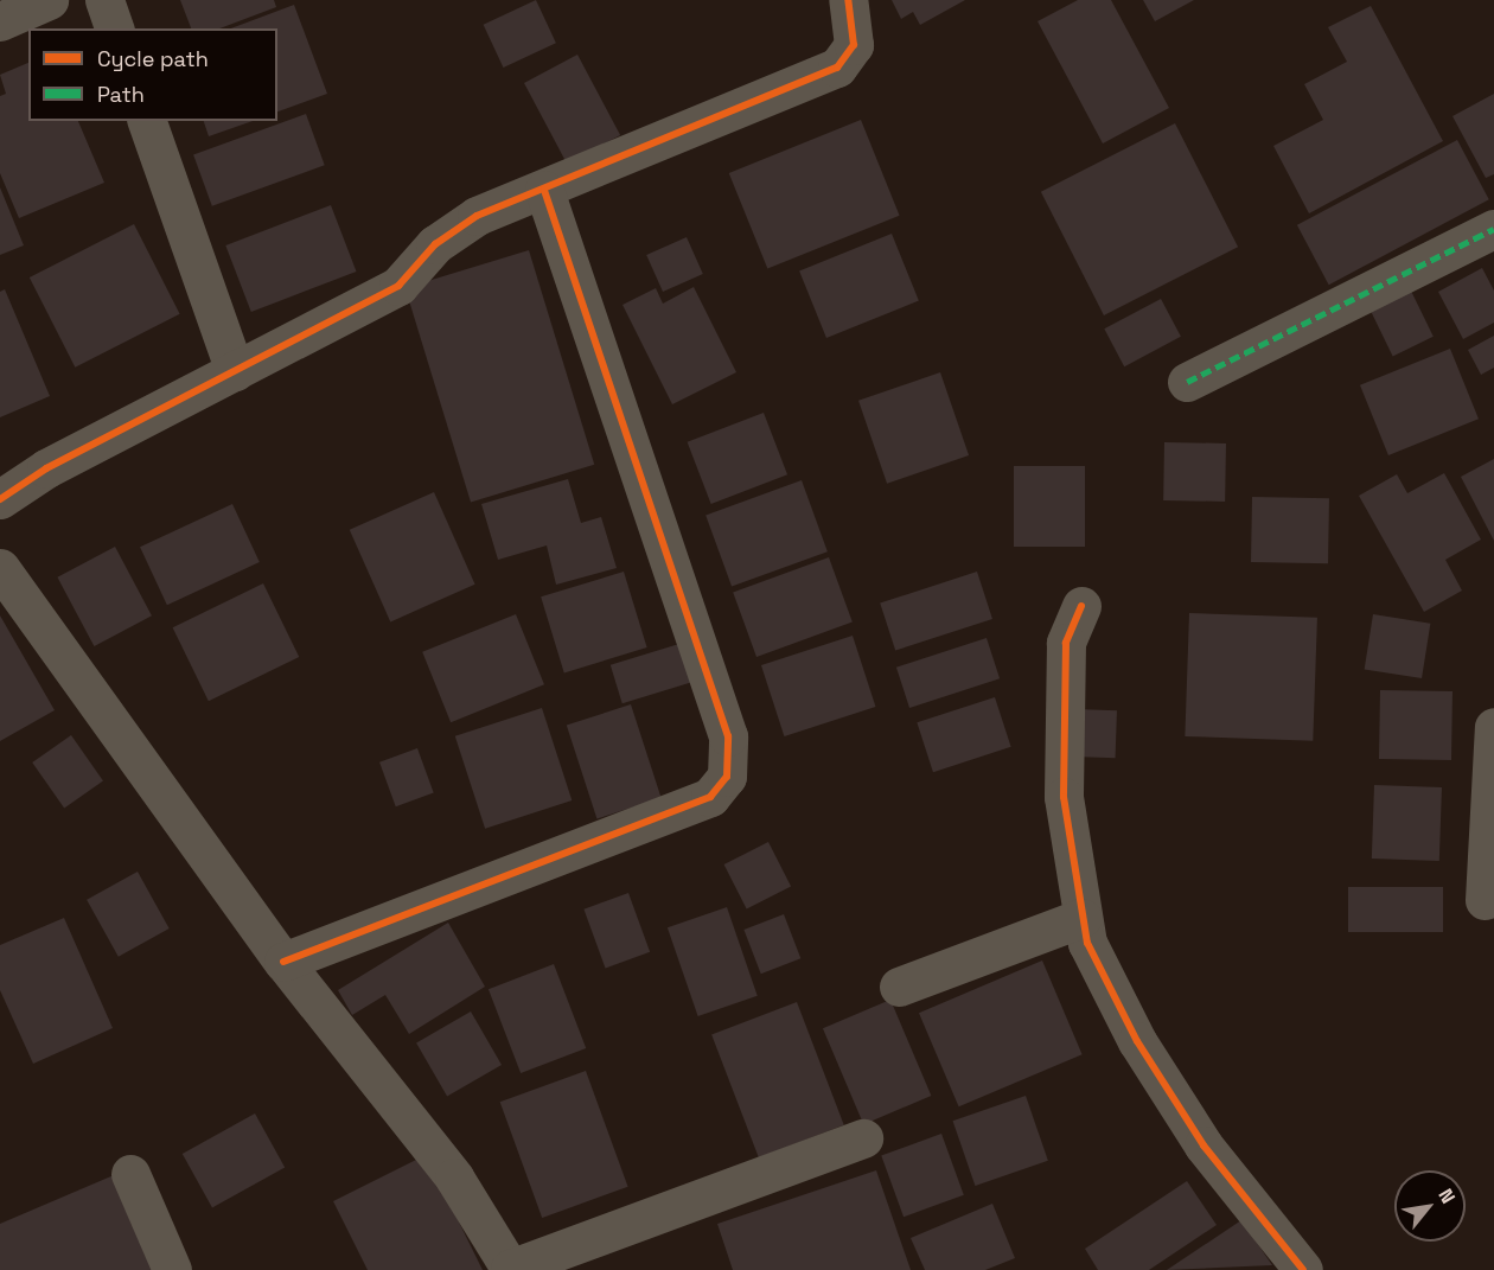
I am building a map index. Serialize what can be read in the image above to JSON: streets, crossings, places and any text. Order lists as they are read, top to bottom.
{
  "legend": ["Cycle path", "Path"],
  "north": "top right"
}
